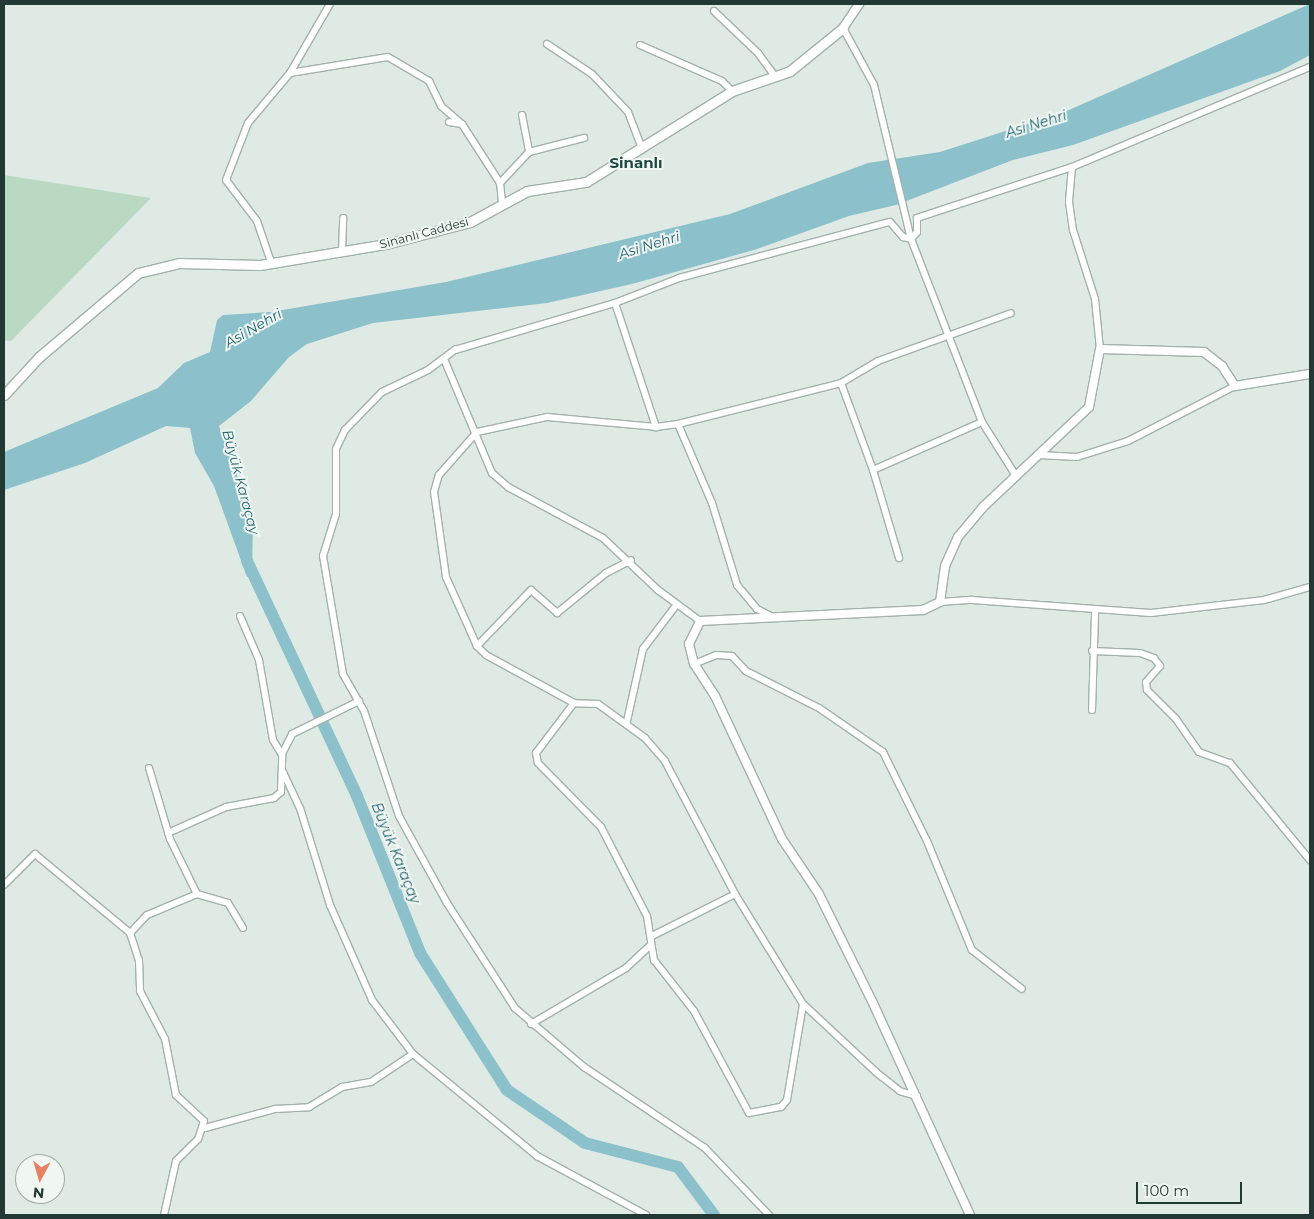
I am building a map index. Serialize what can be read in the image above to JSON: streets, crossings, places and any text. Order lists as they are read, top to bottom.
{
  "streets": {
    "main road": ["Sinanlı Caddesi"]
  },
  "districts": ["Sinanlı"],
  "water": ["Asi Nehri", "Büyük Karaçay"],
  "scale_bar": "100 m",
  "north": "bottom"
}
